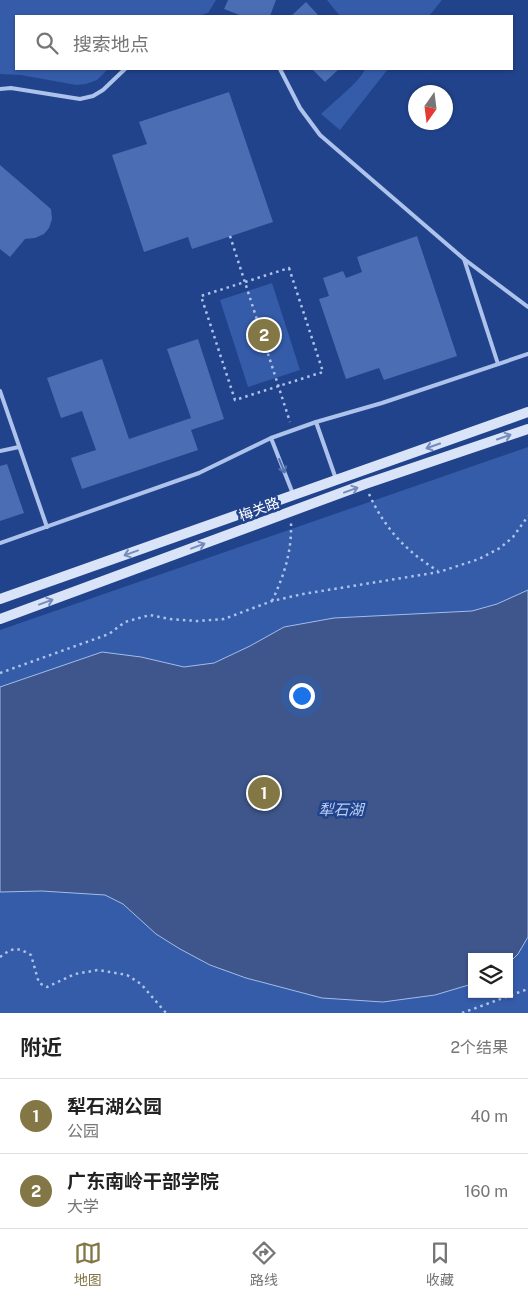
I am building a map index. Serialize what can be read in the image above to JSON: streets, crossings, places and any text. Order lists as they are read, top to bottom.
{
  "streets": {
    "street": ["梅关路"]
  },
  "water": ["犁石湖"],
  "north": "bottom",
  "page": {
    "search": "搜索地点",
    "pins": ["2", "1"],
    "heading": ["附近", "2个结果"],
    "list": [
      {
        "mark": "1",
        "name": "犁石湖公园",
        "note": "公园",
        "value": "40 m"
      },
      {
        "mark": "2",
        "name": "广东南岭干部学院",
        "note": "大学",
        "value": "160 m"
      }
    ],
    "nav": ["地图", "路线", "收藏"]
  }
}
